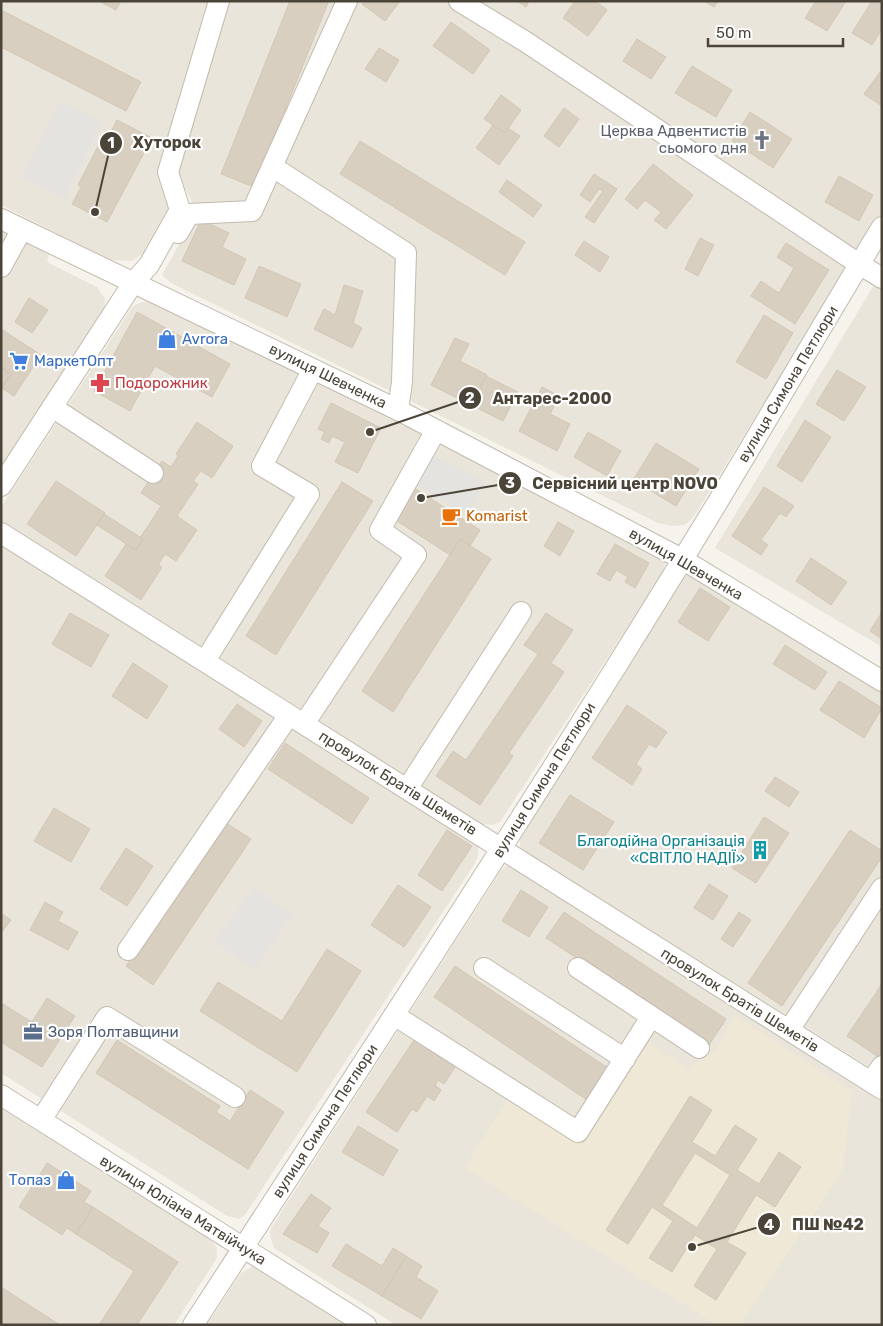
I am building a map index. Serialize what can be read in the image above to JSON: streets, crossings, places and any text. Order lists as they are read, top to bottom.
{
  "streets": {
    "street": [
      "вулиця Шевченка",
      "вулиця Симона Петлюри",
      "провулок Братів Шеметів",
      "вулиця Юліана Матвійчука"
    ]
  },
  "crossings": [
    ["вулиця Шевченка", "вулиця Симона Петлюри"],
    ["вулиця Симона Петлюри", "провулок Братів Шеметів"],
    ["вулиця Симона Петлюри", "вулиця Юліана Матвійчука"]
  ],
  "places": {
    "church": ["Церква Адвентистів сьомого дня"],
    "other": [
      "Хуторок",
      "Антарес-2000",
      "Сервісний центр NOVO",
      "ПШ №42"
    ],
    "shop": ["Avrora", "Топаз"],
    "supermarket": ["МаркетОпт"],
    "pharmacy": ["Подорожник"],
    "cafe": ["Komarist"],
    "building": ["Благодійна Організація «СВІТЛО НАДІЇ»"],
    "office": ["Зоря Полтавщини"]
  },
  "scale_bar": "50 m"
}
